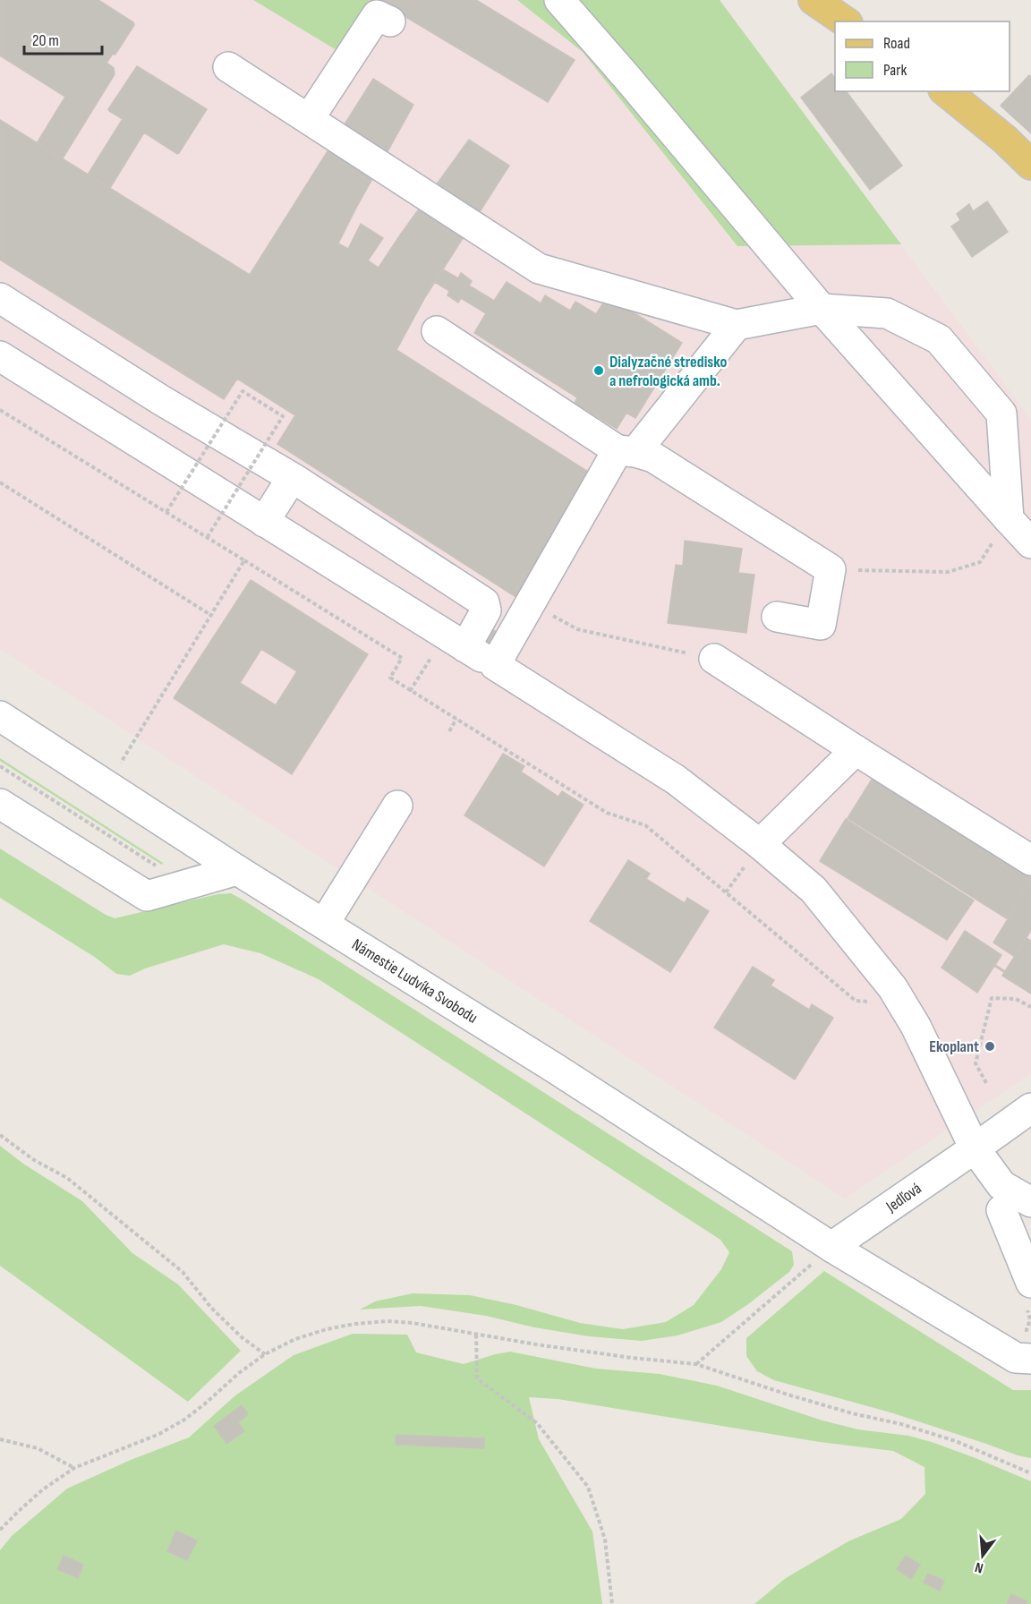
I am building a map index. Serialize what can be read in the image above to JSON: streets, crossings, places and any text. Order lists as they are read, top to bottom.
{
  "streets": {
    "street": ["Námestie Ludvíka Svobodu", "Jedľová"]
  },
  "crossings": [
    ["Námestie Ludvíka Svobodu", "Jedľová"]
  ],
  "places": ["Dialyzačné stredisko a nefrologická amb.", "Ekoplant"],
  "legend": ["Road", "Park"],
  "scale_bar": "20 m",
  "north": "bottom"
}
